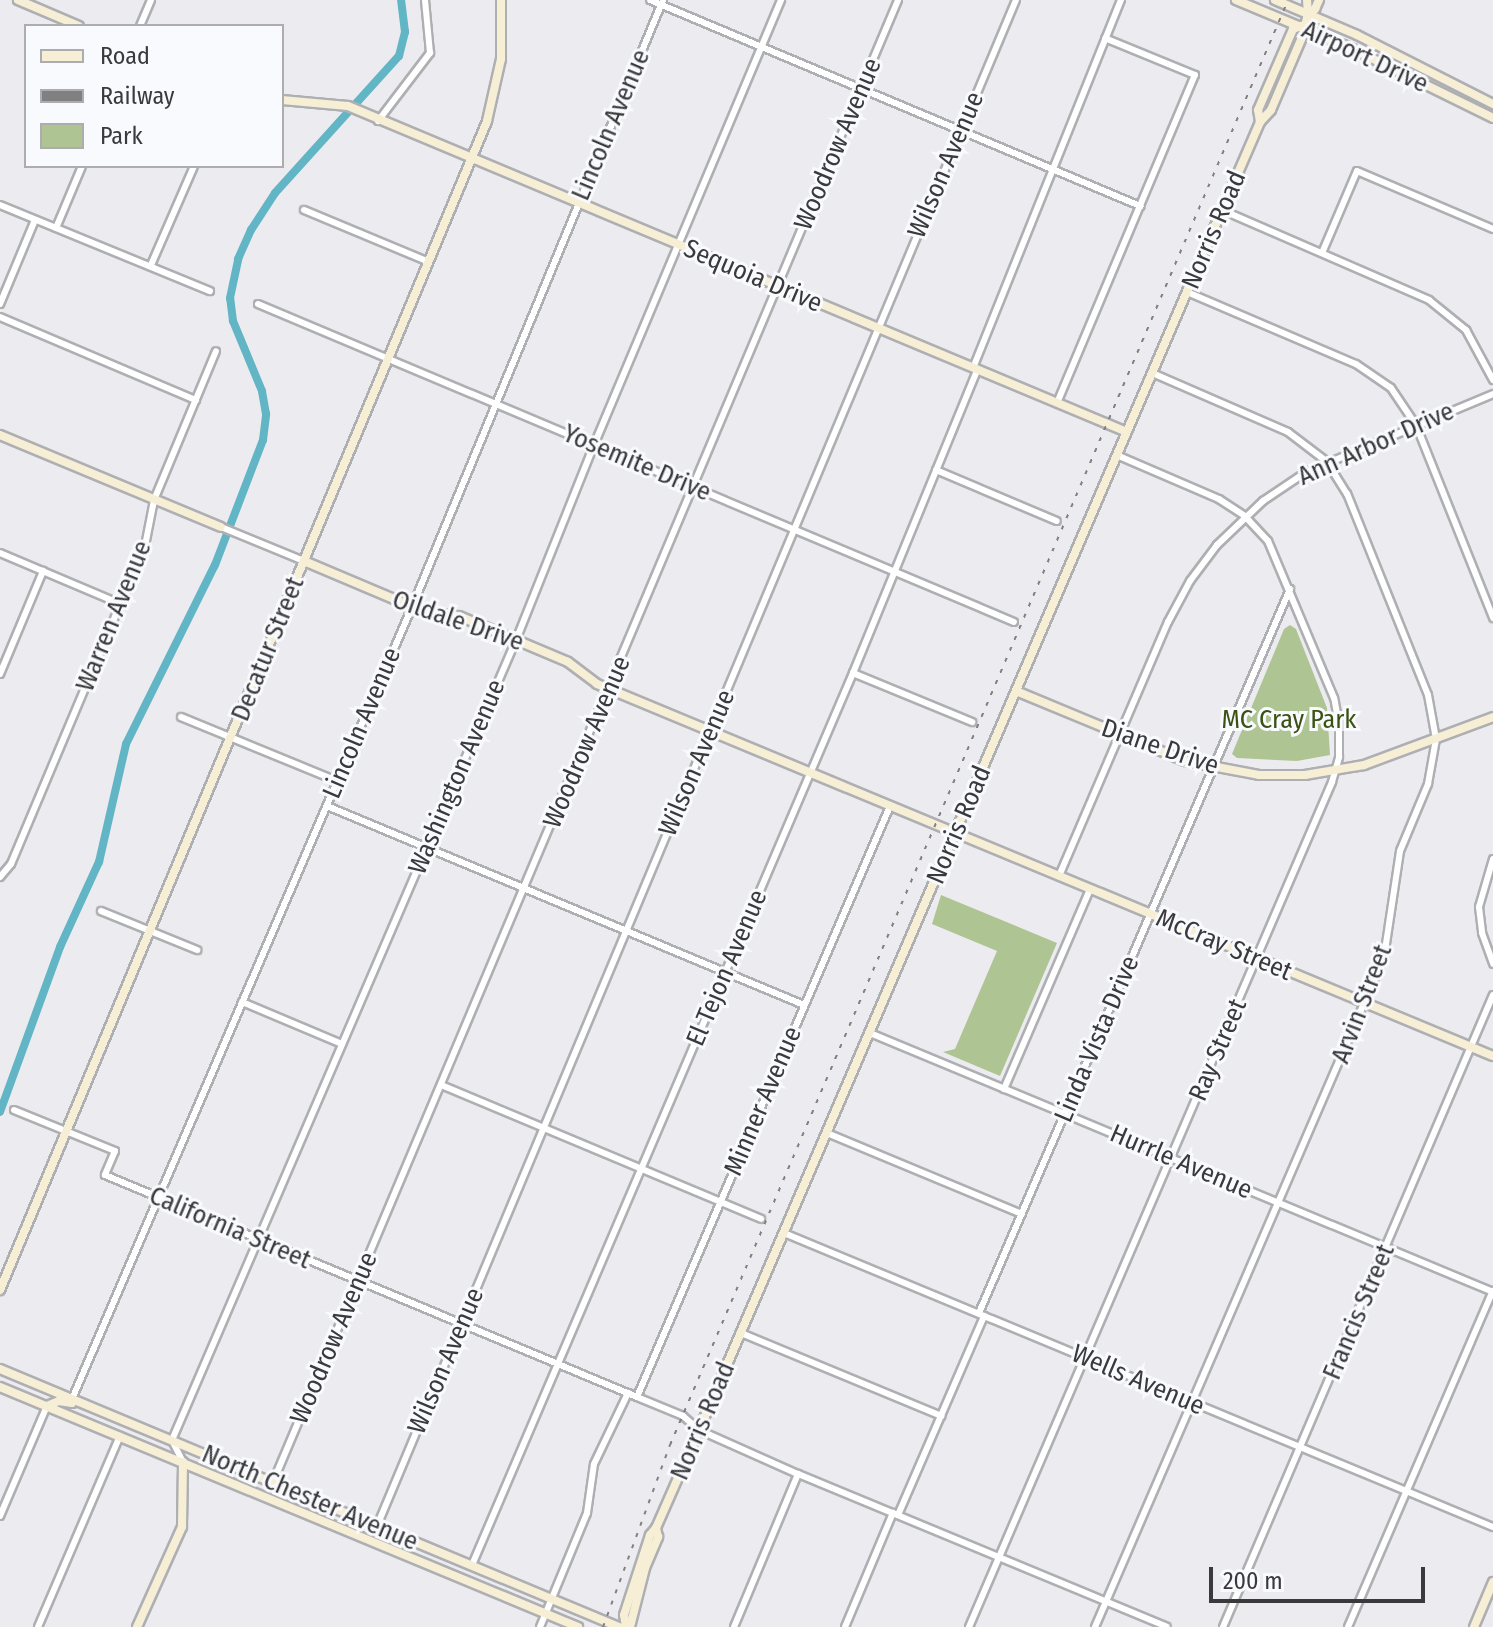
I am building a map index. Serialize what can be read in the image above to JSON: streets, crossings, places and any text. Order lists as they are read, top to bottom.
{
  "streets": {
    "street": [
      "Airport Drive",
      "Lincoln Avenue",
      "Woodrow Avenue",
      "Wilson Avenue",
      "Norris Road",
      "Sequoia Drive",
      "Ann Arbor Drive",
      "Yosemite Drive",
      "Warren Avenue",
      "Oildale Drive",
      "Decatur Street",
      "Diane Drive",
      "Washington Avenue",
      "McCray Street",
      "El Tejon Avenue",
      "Arvin Street",
      "Linda Vista Drive",
      "Ray Street",
      "Minner Avenue",
      "Hurrle Avenue",
      "California Street",
      "Francis Street",
      "Wells Avenue",
      "North Chester Avenue"
    ]
  },
  "crossings": [
    ["Airport Drive", "Norris Road"],
    ["Lincoln Avenue", "Sequoia Drive"],
    ["Lincoln Avenue", "Yosemite Drive"],
    ["Lincoln Avenue", "Oildale Drive"],
    ["Lincoln Avenue", "California Street"],
    ["Lincoln Avenue", "North Chester Avenue"],
    ["Woodrow Avenue", "Sequoia Drive"],
    ["Woodrow Avenue", "Yosemite Drive"],
    ["Woodrow Avenue", "Oildale Drive"],
    ["Woodrow Avenue", "California Street"],
    ["Woodrow Avenue", "North Chester Avenue"],
    ["Wilson Avenue", "Sequoia Drive"],
    ["Wilson Avenue", "Yosemite Drive"],
    ["Wilson Avenue", "Oildale Drive"],
    ["Wilson Avenue", "California Street"],
    ["Wilson Avenue", "North Chester Avenue"],
    ["Norris Road", "Sequoia Drive"],
    ["Norris Road", "Oildale Drive"],
    ["Norris Road", "Diane Drive"],
    ["Norris Road", "McCray Street"],
    ["Norris Road", "Arvin Street"],
    ["Norris Road", "Ray Street"],
    ["Norris Road", "Hurrle Avenue"],
    ["Norris Road", "California Street"],
    ["Norris Road", "Wells Avenue"],
    ["Sequoia Drive", "Decatur Street"],
    ["Sequoia Drive", "Washington Avenue"],
    ["Sequoia Drive", "El Tejon Avenue"],
    ["Ann Arbor Drive", "Diane Drive"],
    ["Ann Arbor Drive", "McCray Street"],
    ["Ann Arbor Drive", "Arvin Street"],
    ["Ann Arbor Drive", "Ray Street"],
    ["Yosemite Drive", "Decatur Street"],
    ["Yosemite Drive", "Washington Avenue"],
    ["Yosemite Drive", "El Tejon Avenue"],
    ["Warren Avenue", "Oildale Drive"],
    ["Oildale Drive", "Decatur Street"],
    ["Oildale Drive", "Washington Avenue"],
    ["Oildale Drive", "McCray Street"],
    ["Oildale Drive", "El Tejon Avenue"],
    ["Oildale Drive", "Minner Avenue"],
    ["Decatur Street", "California Street"],
    ["Diane Drive", "Arvin Street"],
    ["Diane Drive", "Linda Vista Drive"],
    ["Diane Drive", "Ray Street"],
    ["Washington Avenue", "California Street"],
    ["Washington Avenue", "North Chester Avenue"],
    ["McCray Street", "Arvin Street"],
    ["McCray Street", "Linda Vista Drive"],
    ["McCray Street", "Ray Street"],
    ["McCray Street", "Francis Street"],
    ["El Tejon Avenue", "California Street"],
    ["El Tejon Avenue", "North Chester Avenue"],
    ["Arvin Street", "Hurrle Avenue"],
    ["Arvin Street", "California Street"],
    ["Arvin Street", "Wells Avenue"],
    ["Linda Vista Drive", "Ray Street"],
    ["Linda Vista Drive", "Hurrle Avenue"],
    ["Linda Vista Drive", "California Street"],
    ["Linda Vista Drive", "Wells Avenue"],
    ["Ray Street", "Hurrle Avenue"],
    ["Ray Street", "California Street"],
    ["Ray Street", "Wells Avenue"],
    ["Minner Avenue", "California Street"],
    ["Hurrle Avenue", "Francis Street"],
    ["Francis Street", "Wells Avenue"]
  ],
  "parks": ["MC Cray Park"],
  "legend": ["Road", "Railway", "Park"],
  "scale_bar": "200 m"
}
